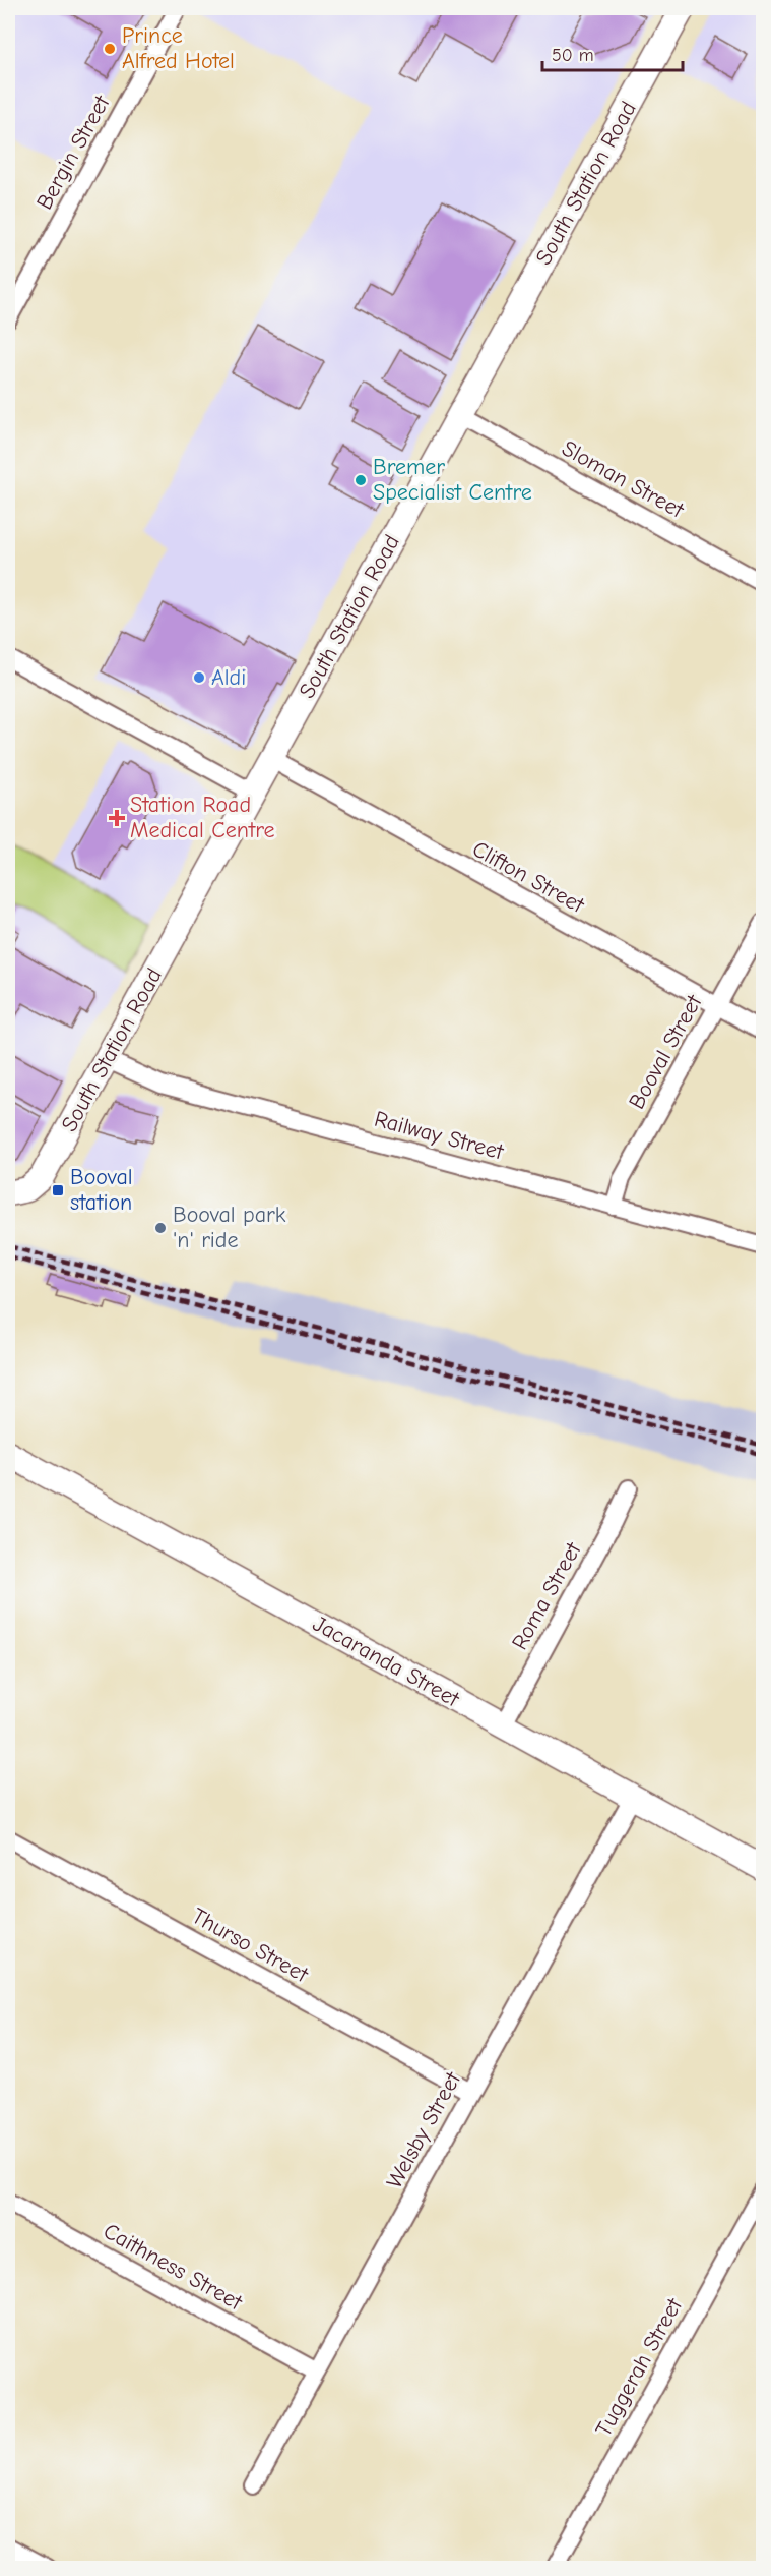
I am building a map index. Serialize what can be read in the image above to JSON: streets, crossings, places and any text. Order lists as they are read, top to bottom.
{
  "streets": {
    "street": [
      "Bergin Street",
      "South Station Road",
      "Sloman Street",
      "Clifton Street",
      "Booval Street",
      "Railway Street",
      "Roma Street",
      "Jacaranda Street",
      "Thurso Street",
      "Welsby Street",
      "Caithness Street",
      "Tuggerah Street"
    ]
  },
  "crossings": [
    ["South Station Road", "Sloman Street"],
    ["South Station Road", "Clifton Street"],
    ["South Station Road", "Railway Street"],
    ["Clifton Street", "Booval Street"],
    ["Booval Street", "Railway Street"],
    ["Roma Street", "Jacaranda Street"],
    ["Jacaranda Street", "Welsby Street"],
    ["Thurso Street", "Welsby Street"],
    ["Welsby Street", "Caithness Street"]
  ],
  "places": {
    "other": [
      "Prince Alfred Hotel",
      "Bremer Specialist Centre",
      "Aldi",
      "Booval park 'n' ride"
    ],
    "health": ["Station Road Medical Centre"],
    "transit": ["Booval station"]
  },
  "scale_bar": "50 m"
}
